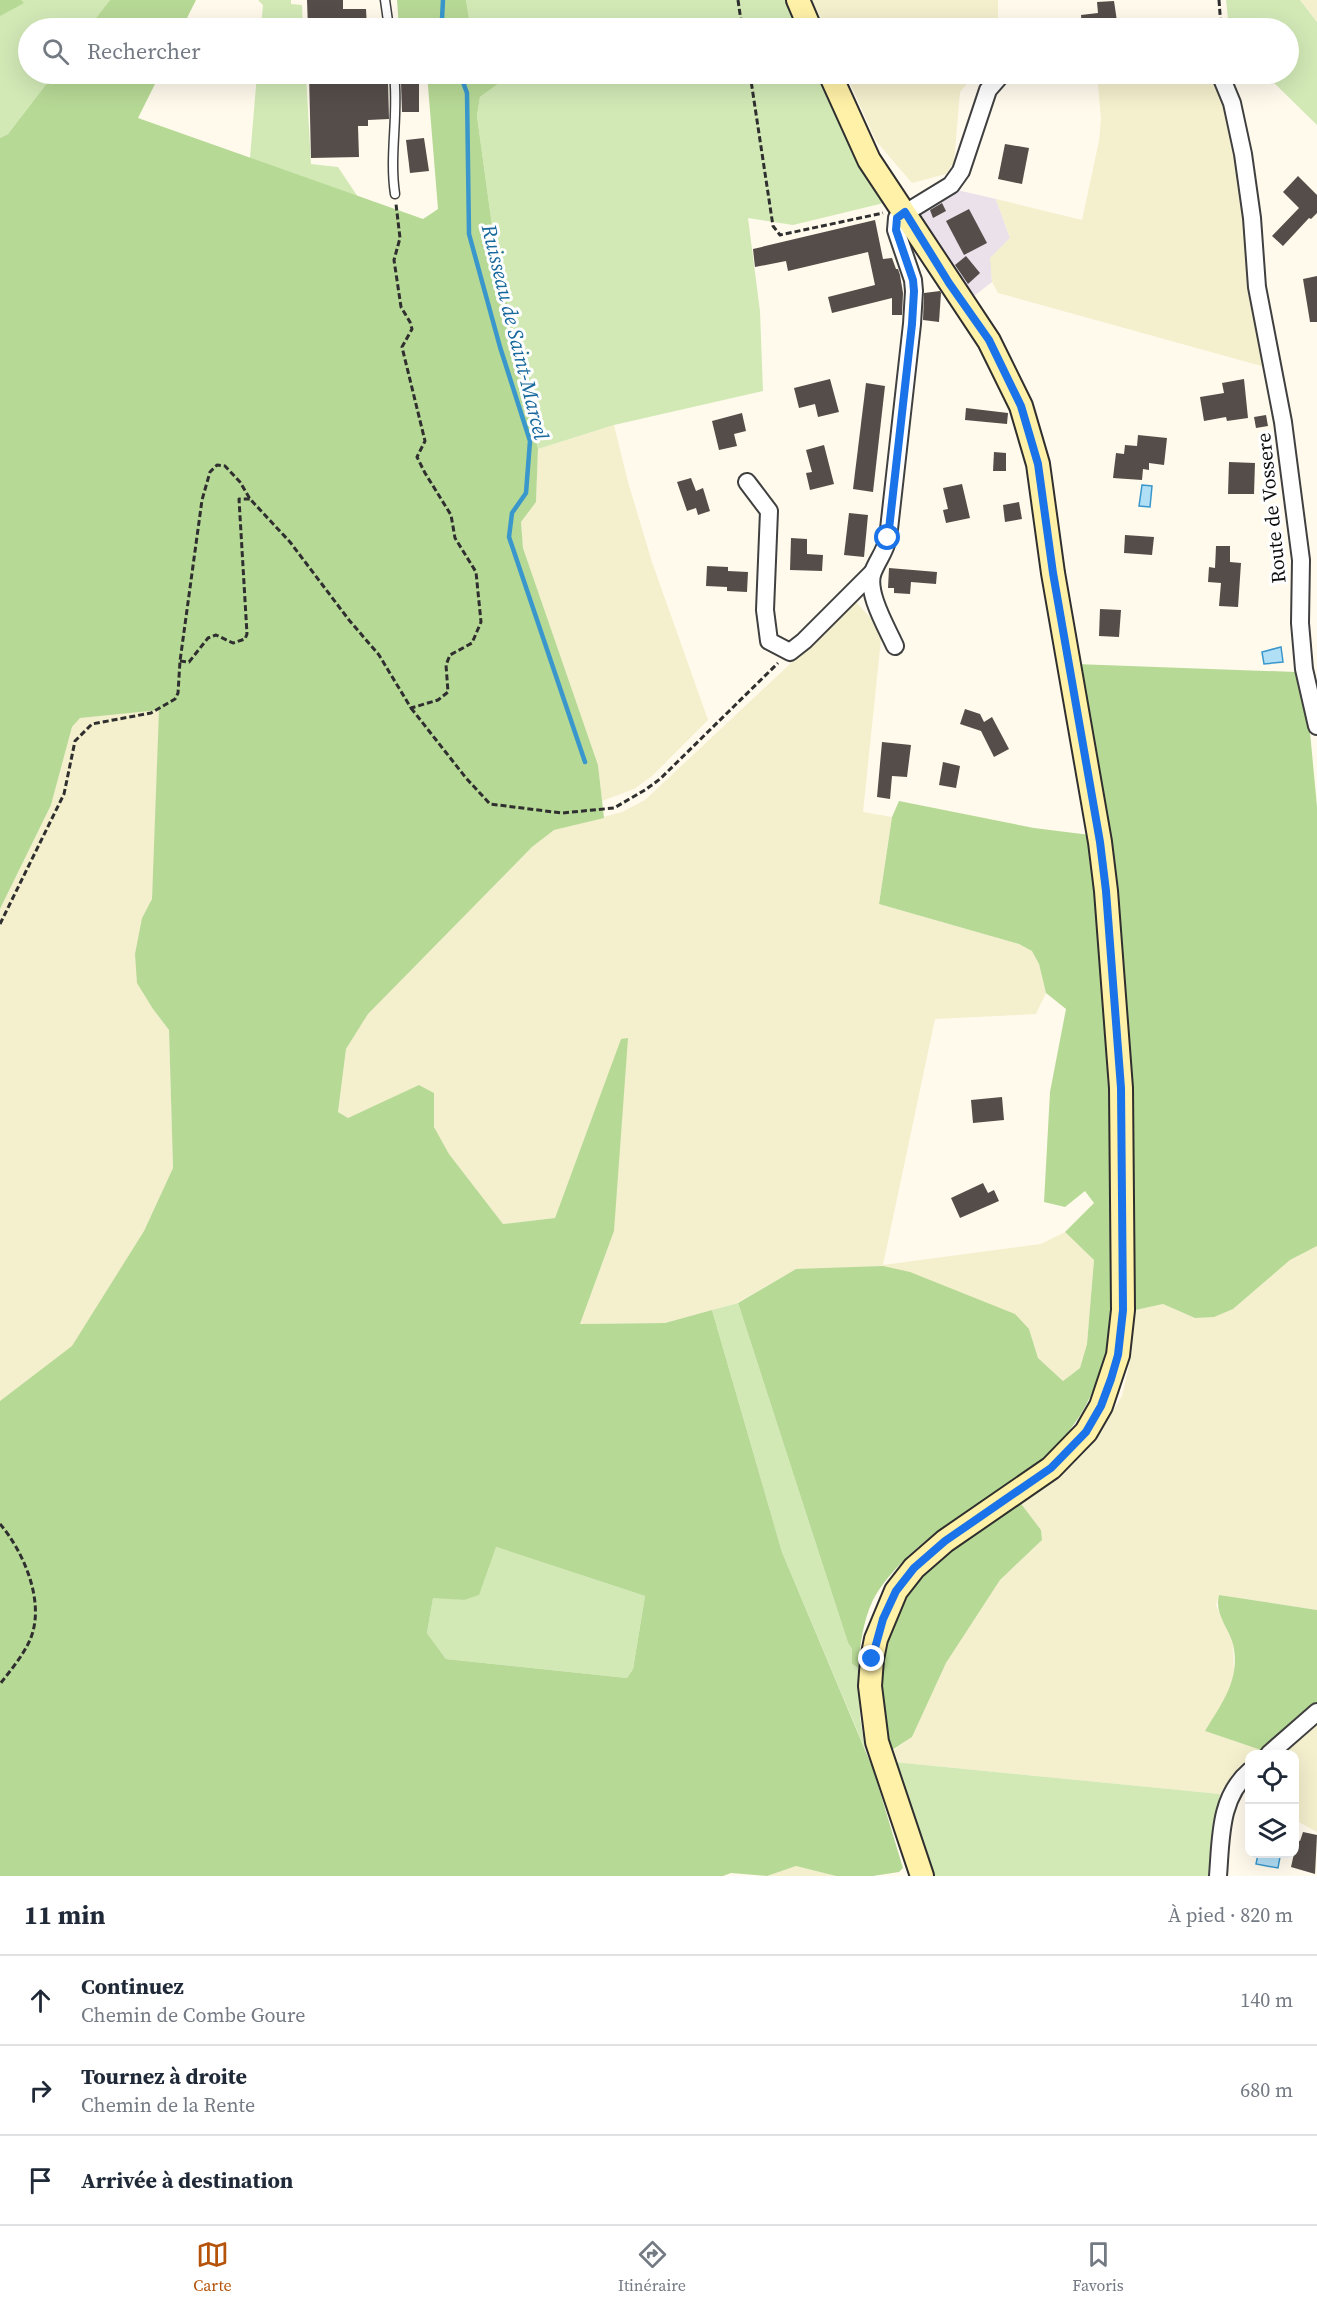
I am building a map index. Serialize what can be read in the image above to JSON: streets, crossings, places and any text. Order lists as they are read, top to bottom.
{
  "streets": {
    "street": ["Route de Vossere"]
  },
  "water": ["Ruisseau de Saint-Marcel"],
  "page": {
    "search": "Rechercher",
    "heading": ["11 min", "À pied · 820 m"],
    "list": [
      ["Continuez", "Chemin de Combe Goure", "140 m"],
      ["Tournez à droite", "Chemin de la Rente", "680 m"],
      "Arrivée à destination"
    ],
    "nav": ["Carte", "Itinéraire", "Favoris"]
  }
}
